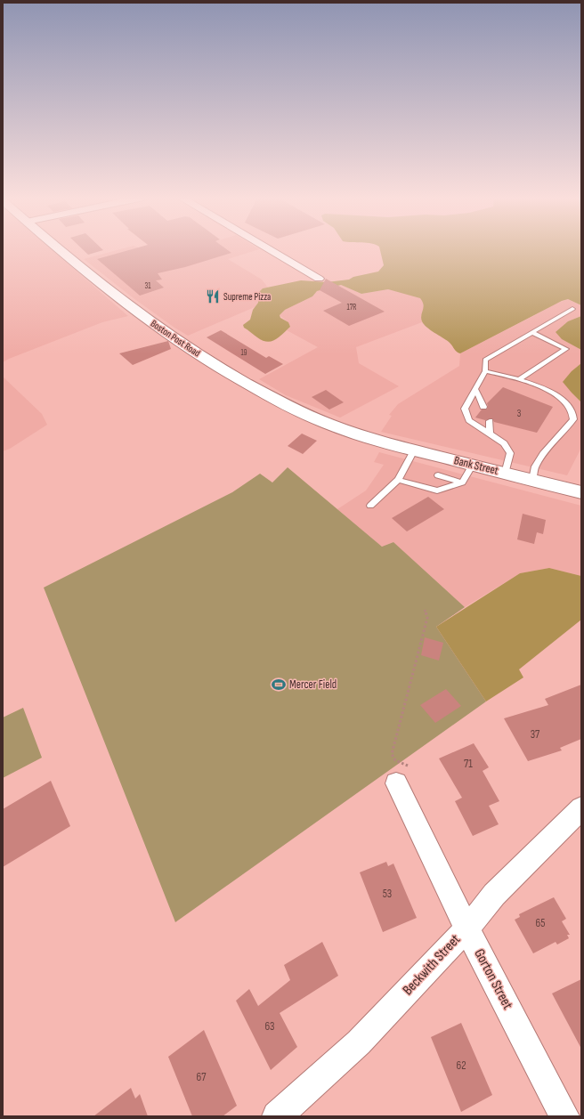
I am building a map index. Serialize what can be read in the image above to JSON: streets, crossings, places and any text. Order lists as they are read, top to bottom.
{
  "streets": {
    "main road": ["Boston Post Road", "Bank Street"],
    "street": ["Beckwith Street", "Gorton Street"]
  },
  "crossings": [
    ["Boston Post Road", "Bank Street"],
    ["Beckwith Street", "Gorton Street"]
  ],
  "places": {
    "restaurant": ["Supreme Pizza"],
    "sports": ["Mercer Field"]
  },
  "house_numbers": [
    "31",
    "17R",
    "19",
    "3",
    "37",
    "71",
    "53",
    "65",
    "63",
    "62",
    "67"
  ]
}
